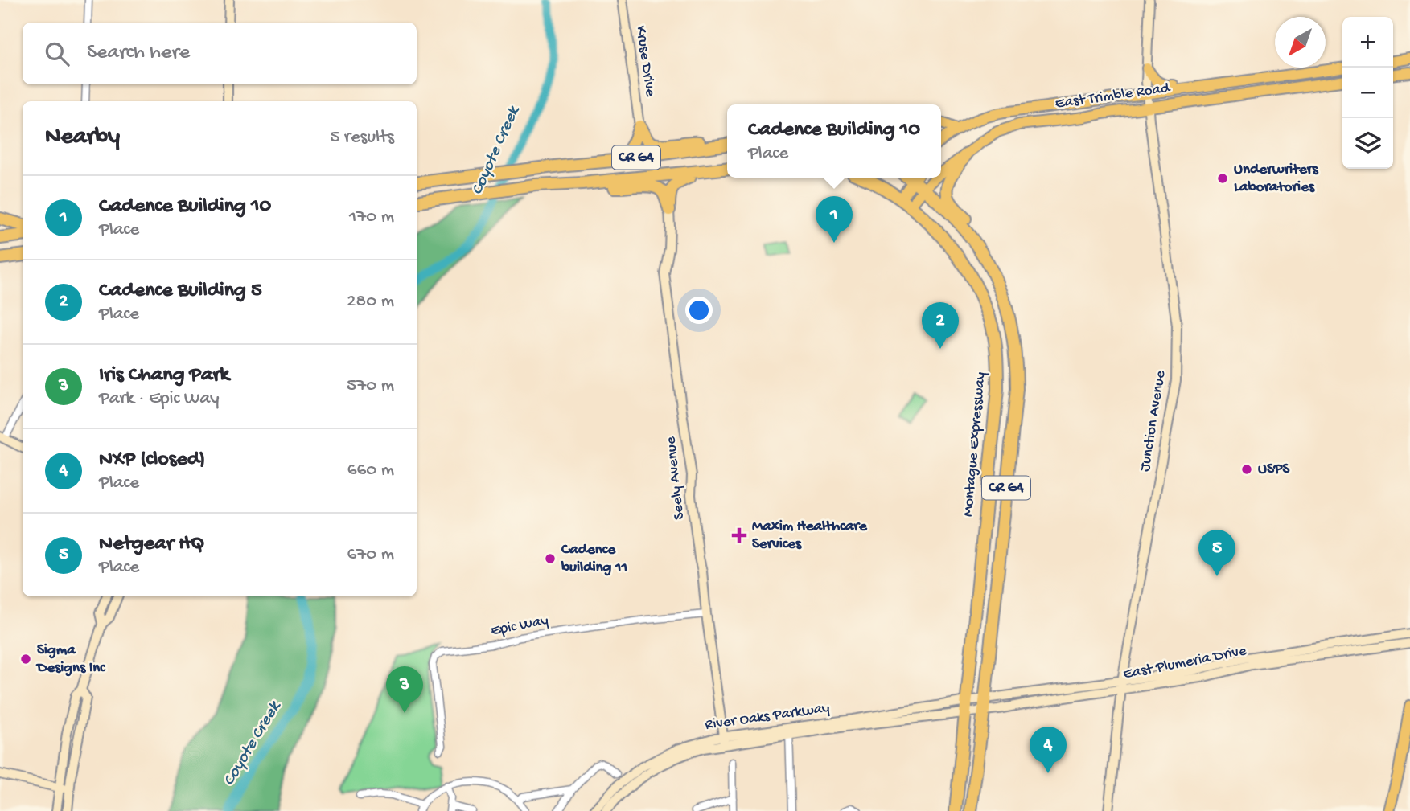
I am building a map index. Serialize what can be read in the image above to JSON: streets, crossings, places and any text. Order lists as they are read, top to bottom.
{
  "streets": {
    "highway": ["CR G4", "Montague Expressway"],
    "main road": ["East Trimble Road"],
    "street": [
      "Kruse Drive",
      "Junction Avenue",
      "Seely Avenue",
      "Epic Way",
      "East Plumeria Drive",
      "River Oaks Parkway"
    ]
  },
  "crossings": [
    ["East Trimble Road", "CR G4"],
    ["East Trimble Road", "Junction Avenue"],
    ["East Trimble Road", "Montague Expressway"],
    ["CR G4", "East Plumeria Drive"],
    ["Junction Avenue", "East Plumeria Drive"],
    ["Montague Expressway", "East Plumeria Drive"],
    ["Montague Expressway", "River Oaks Parkway"],
    ["Seely Avenue", "Epic Way"],
    ["Seely Avenue", "River Oaks Parkway"],
    ["East Plumeria Drive", "River Oaks Parkway"]
  ],
  "water": ["Coyote Creek"],
  "places": {
    "other": [
      "Underwriters Laboratories",
      "USPS",
      "Cadence building 11",
      "Sigma Designs Inc"
    ],
    "health": ["Maxim Healthcare Services"]
  },
  "north": "bottom left",
  "page": {
    "map_buttons": ["+", "−"],
    "search": "Search here",
    "heading": ["Nearby", "5 results"],
    "popup": ["Cadence Building 10", "Place"],
    "list": [
      {
        "mark": "1",
        "name": "Cadence Building 10",
        "note": "Place",
        "value": "170 m"
      },
      {
        "mark": "2",
        "name": "Cadence Building 5",
        "note": "Place",
        "value": "280 m"
      },
      {
        "mark": "3",
        "name": "Iris Chang Park",
        "note": "Park · Epic Way",
        "value": "570 m"
      },
      {
        "mark": "4",
        "name": "NXP (closed)",
        "note": "Place",
        "value": "660 m"
      },
      {
        "mark": "5",
        "name": "Netgear HQ",
        "note": "Place",
        "value": "670 m"
      }
    ],
    "pins": [
      "1",
      "2",
      "5",
      "3",
      "4"
    ]
  }
}
